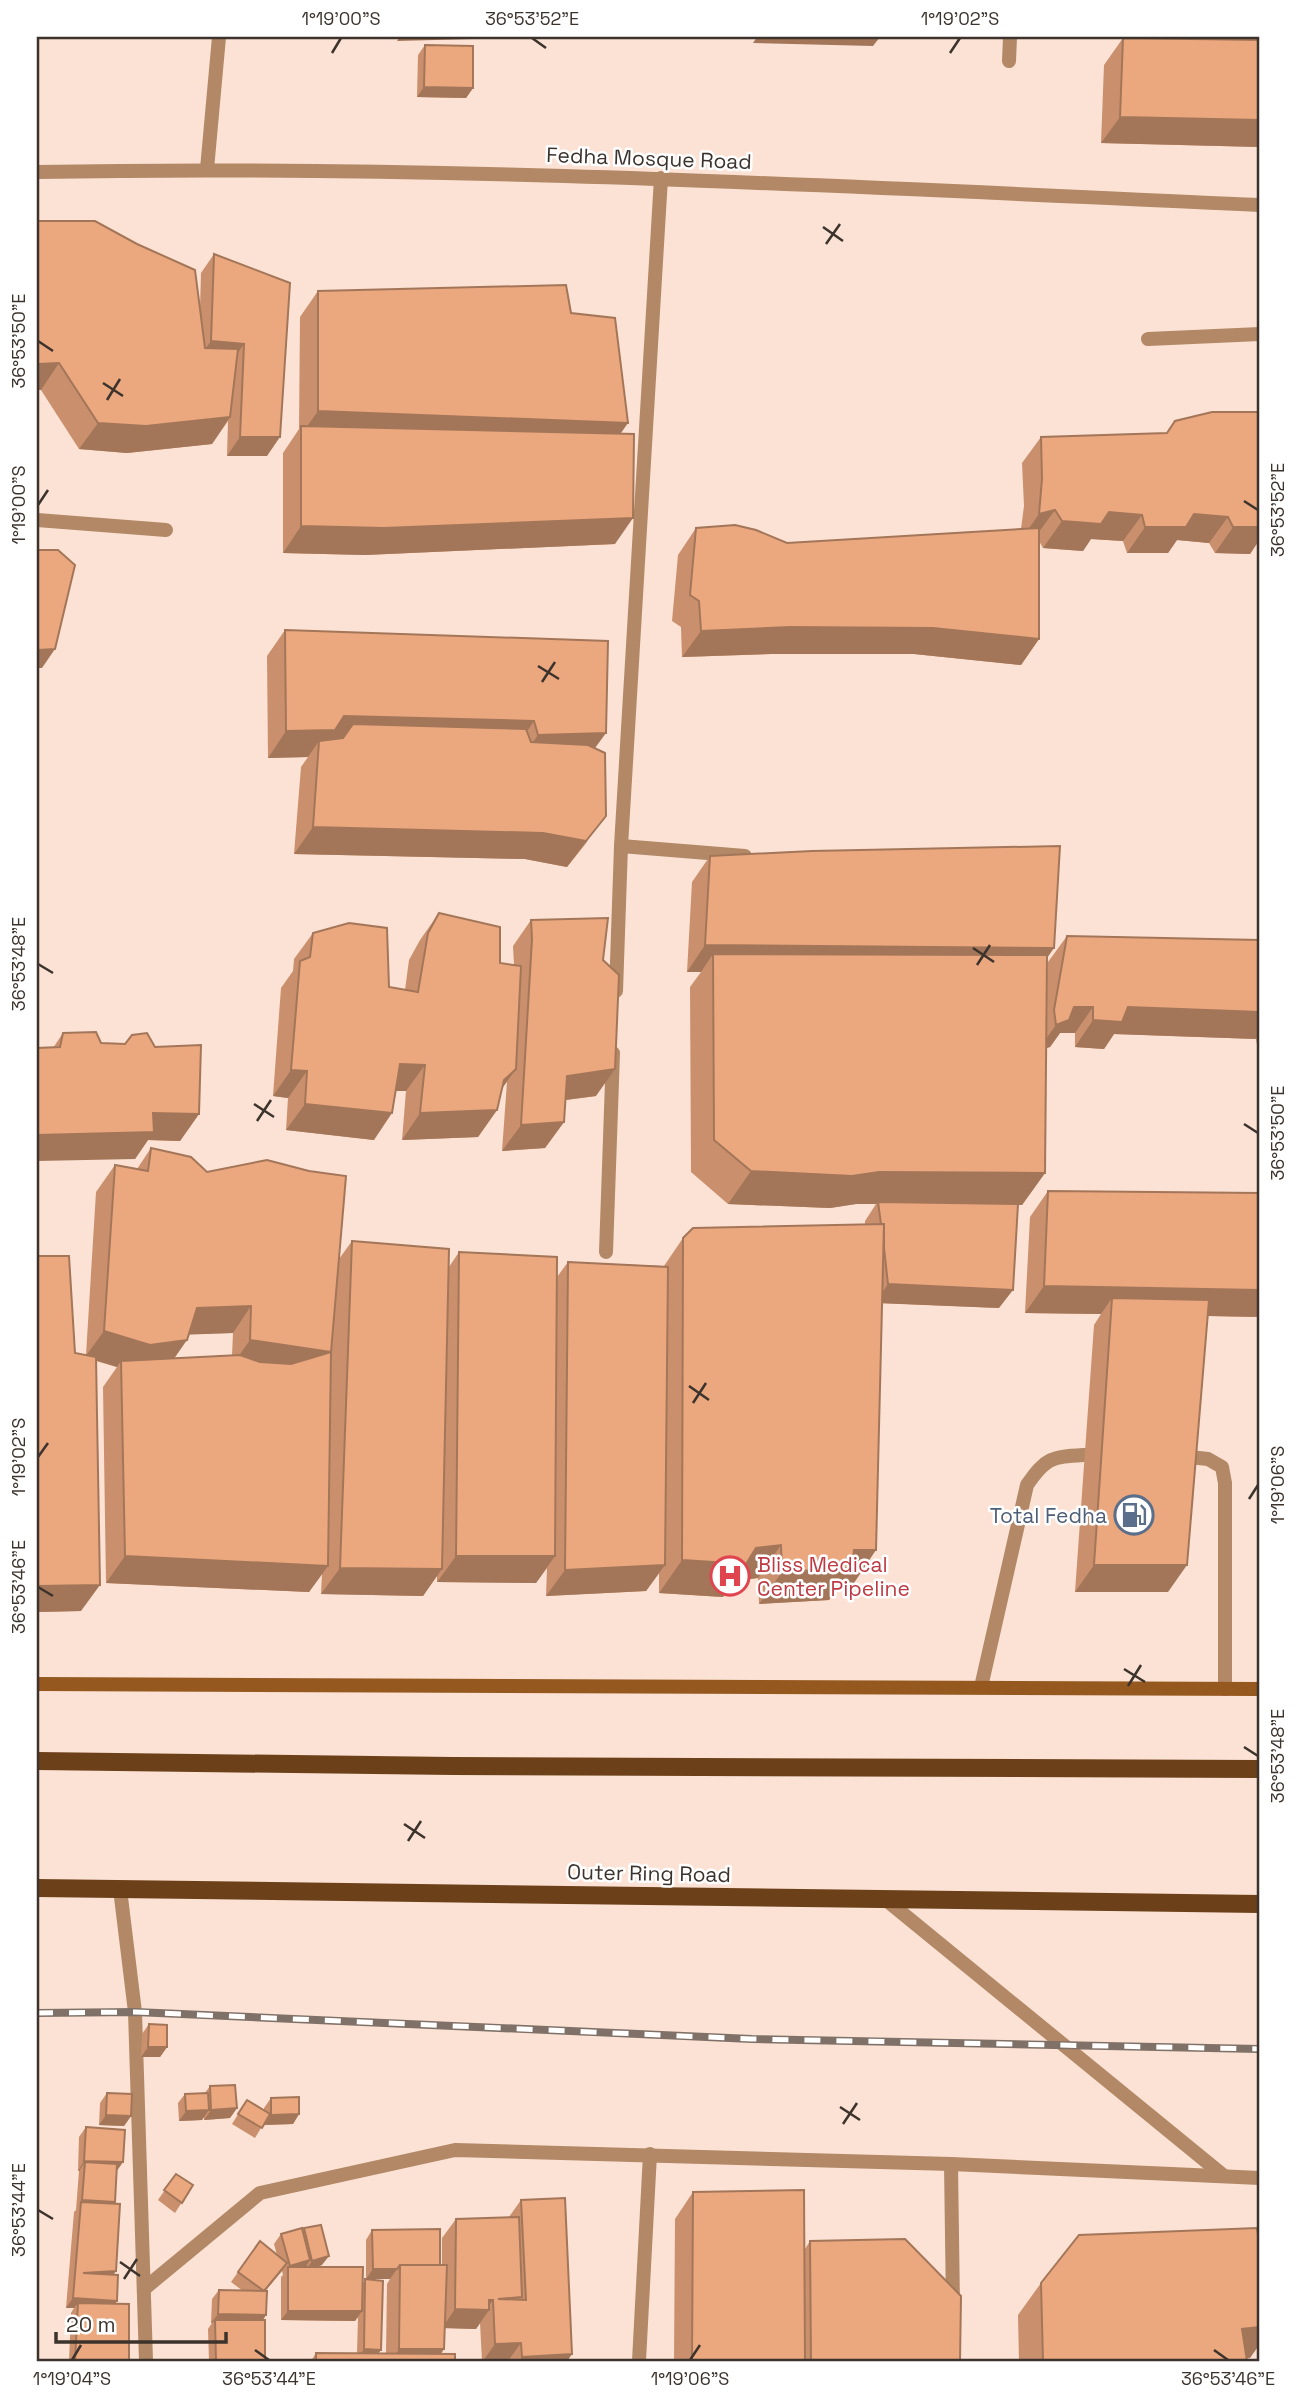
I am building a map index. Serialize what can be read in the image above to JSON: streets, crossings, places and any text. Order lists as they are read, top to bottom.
{
  "streets": {
    "main road": ["Outer Ring Road"],
    "street": ["Fedha Mosque Road"]
  },
  "places": {
    "fuel station": ["Total Fedha"],
    "hospital": ["Bliss Medical Center Pipeline"]
  },
  "scale_bar": "20 m",
  "coordinates": [
    "1°19'00\"S",
    "36°53'52\"E",
    "1°19'02\"S",
    "36°53'50\"E",
    "36°53'48\"E",
    "1°19'06\"S",
    "36°53'46\"E",
    "36°53'44\"E",
    "1°19'04\"S"
  ]
}
